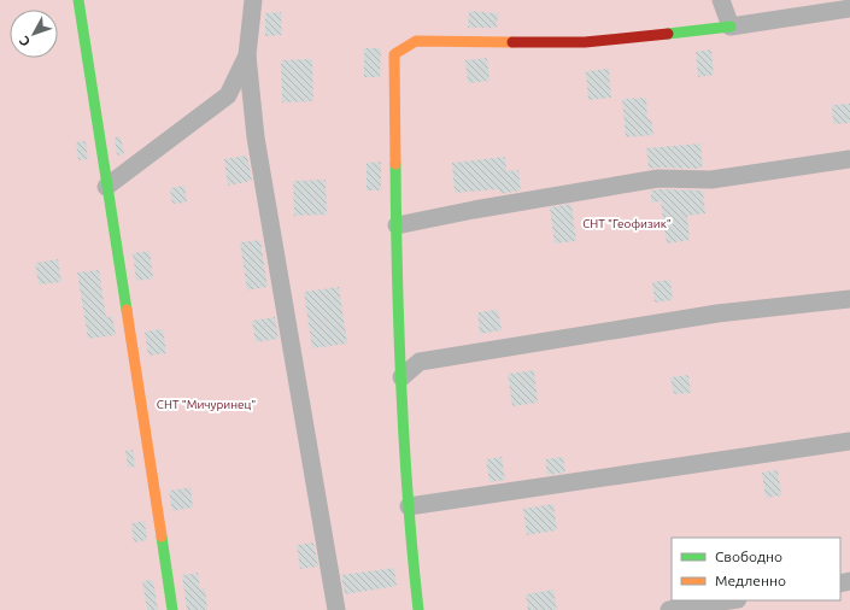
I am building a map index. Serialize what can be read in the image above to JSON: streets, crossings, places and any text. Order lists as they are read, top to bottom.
{
  "parks": ["СНТ \"Геофизик\"", "СНТ \"Мичуринец\""],
  "legend": ["Свободно", "Медленно"],
  "north": "bottom left"
}
